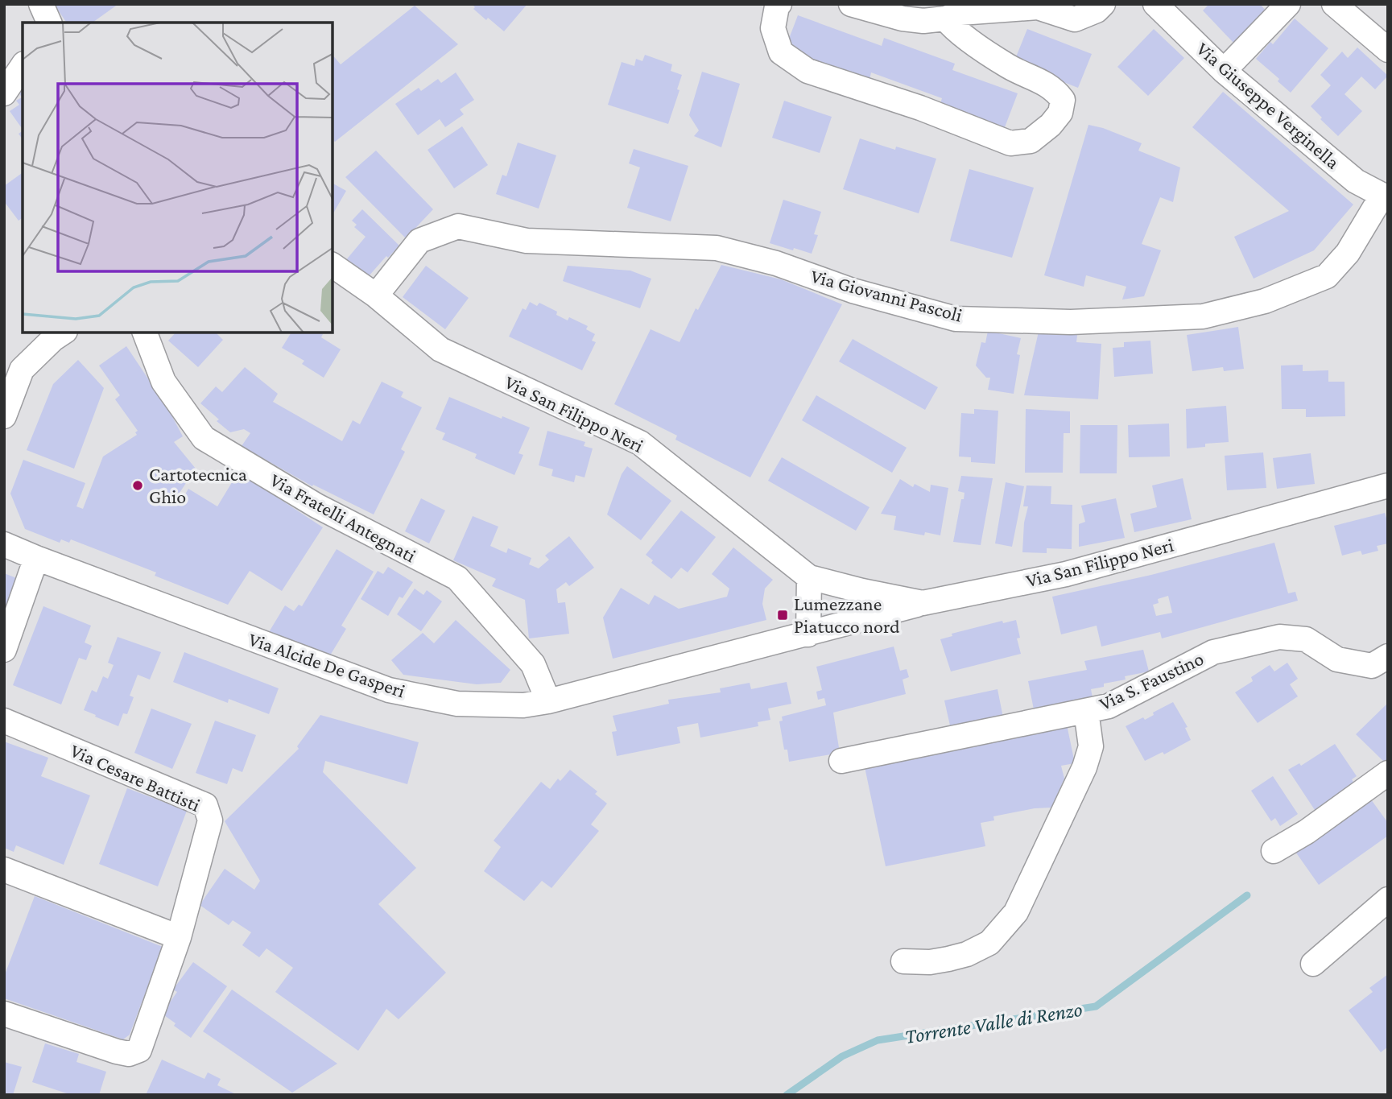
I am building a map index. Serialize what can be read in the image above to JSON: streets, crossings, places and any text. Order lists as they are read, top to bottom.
{
  "streets": {
    "street": [
      "Via Giuseppe Verginella",
      "Via Giovanni Pascoli",
      "Via San Filippo Neri",
      "Via Fratelli Antegnati",
      "Via Alcide De Gasperi",
      "Via S. Faustino",
      "Via Cesare Battisti"
    ]
  },
  "crossings": [
    ["Via Giuseppe Verginella", "Via Giovanni Pascoli"],
    ["Via Giovanni Pascoli", "Via San Filippo Neri"],
    ["Via San Filippo Neri", "Via Alcide De Gasperi"],
    ["Via Fratelli Antegnati", "Via Alcide De Gasperi"]
  ],
  "water": ["Torrente Valle di Renzo"],
  "places": {
    "other": ["Cartotecnica Ghio"],
    "transit": ["Lumezzane Piatucco nord"]
  }
}
